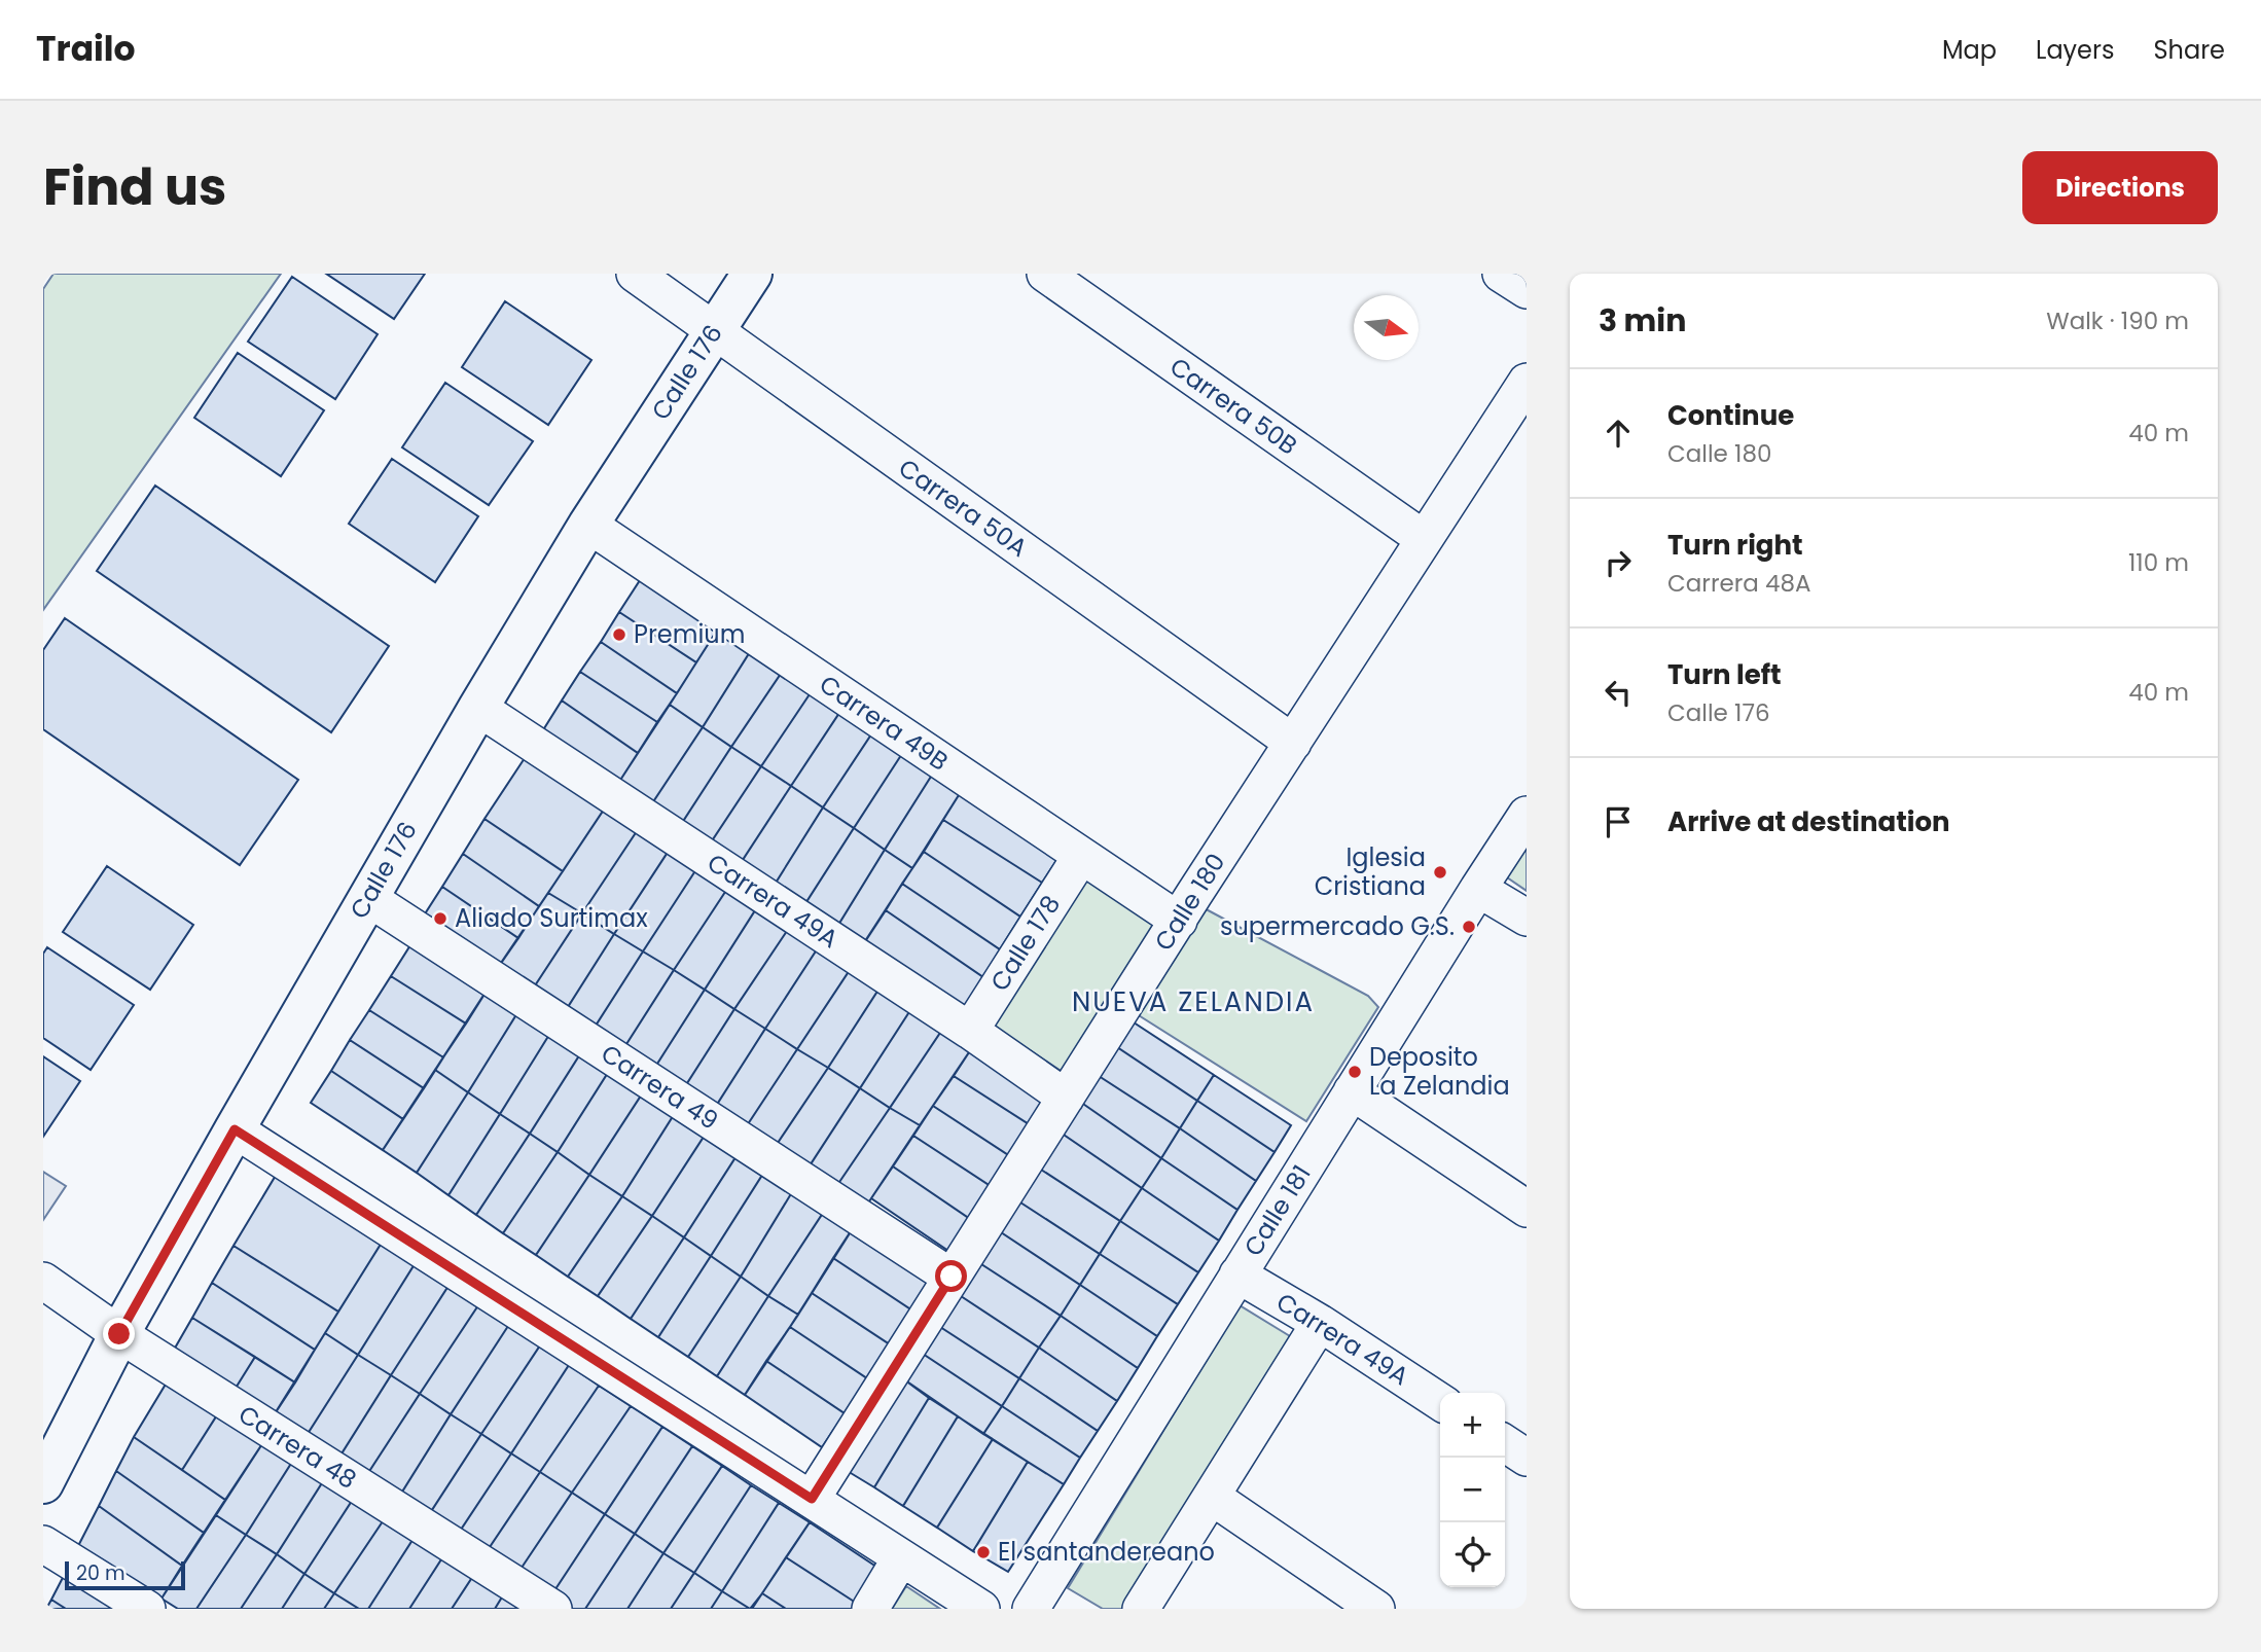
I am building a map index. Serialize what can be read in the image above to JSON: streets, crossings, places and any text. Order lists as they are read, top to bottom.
{
  "streets": {
    "street": [
      "Calle 176",
      "Carrera 50B",
      "Carrera 50A",
      "Carrera 49B",
      "Carrera 49A",
      "Calle 180",
      "Calle 178",
      "Carrera 49",
      "Calle 181",
      "Carrera 48"
    ]
  },
  "crossings": [
    ["Calle 176", "Carrera 50A"],
    ["Calle 176", "Carrera 49B"],
    ["Calle 176", "Carrera 49A"],
    ["Calle 176", "Carrera 49"],
    ["Calle 176", "Carrera 48"],
    ["Carrera 50B", "Calle 180"],
    ["Carrera 50A", "Calle 180"],
    ["Carrera 49B", "Calle 180"],
    ["Carrera 49B", "Calle 178"],
    ["Carrera 49A", "Calle 180"],
    ["Carrera 49A", "Calle 178"],
    ["Carrera 49A", "Calle 181"],
    ["Calle 180", "Carrera 49"]
  ],
  "districts": ["NUEVA ZELANDIA"],
  "places": [
    "Premium",
    "Iglesia Cristiana",
    "Aliado Surtimax",
    "supermercado G.S.",
    "Deposito La Zelandia",
    "El santandereano"
  ],
  "scale_bar": "20 m",
  "north": "right",
  "page": {
    "header": "Trailo",
    "nav": ["Map", "Layers", "Share"],
    "title": "Find us",
    "buttons": "Directions",
    "heading": ["3 min", "Walk · 190 m"],
    "list": [
      ["Continue", "Calle 180", "40 m"],
      ["Turn right", "Carrera 48A", "110 m"],
      ["Turn left", "Calle 176", "40 m"],
      "Arrive at destination"
    ],
    "map_buttons": ["+", "−"],
    "scale": "20 m"
  }
}
